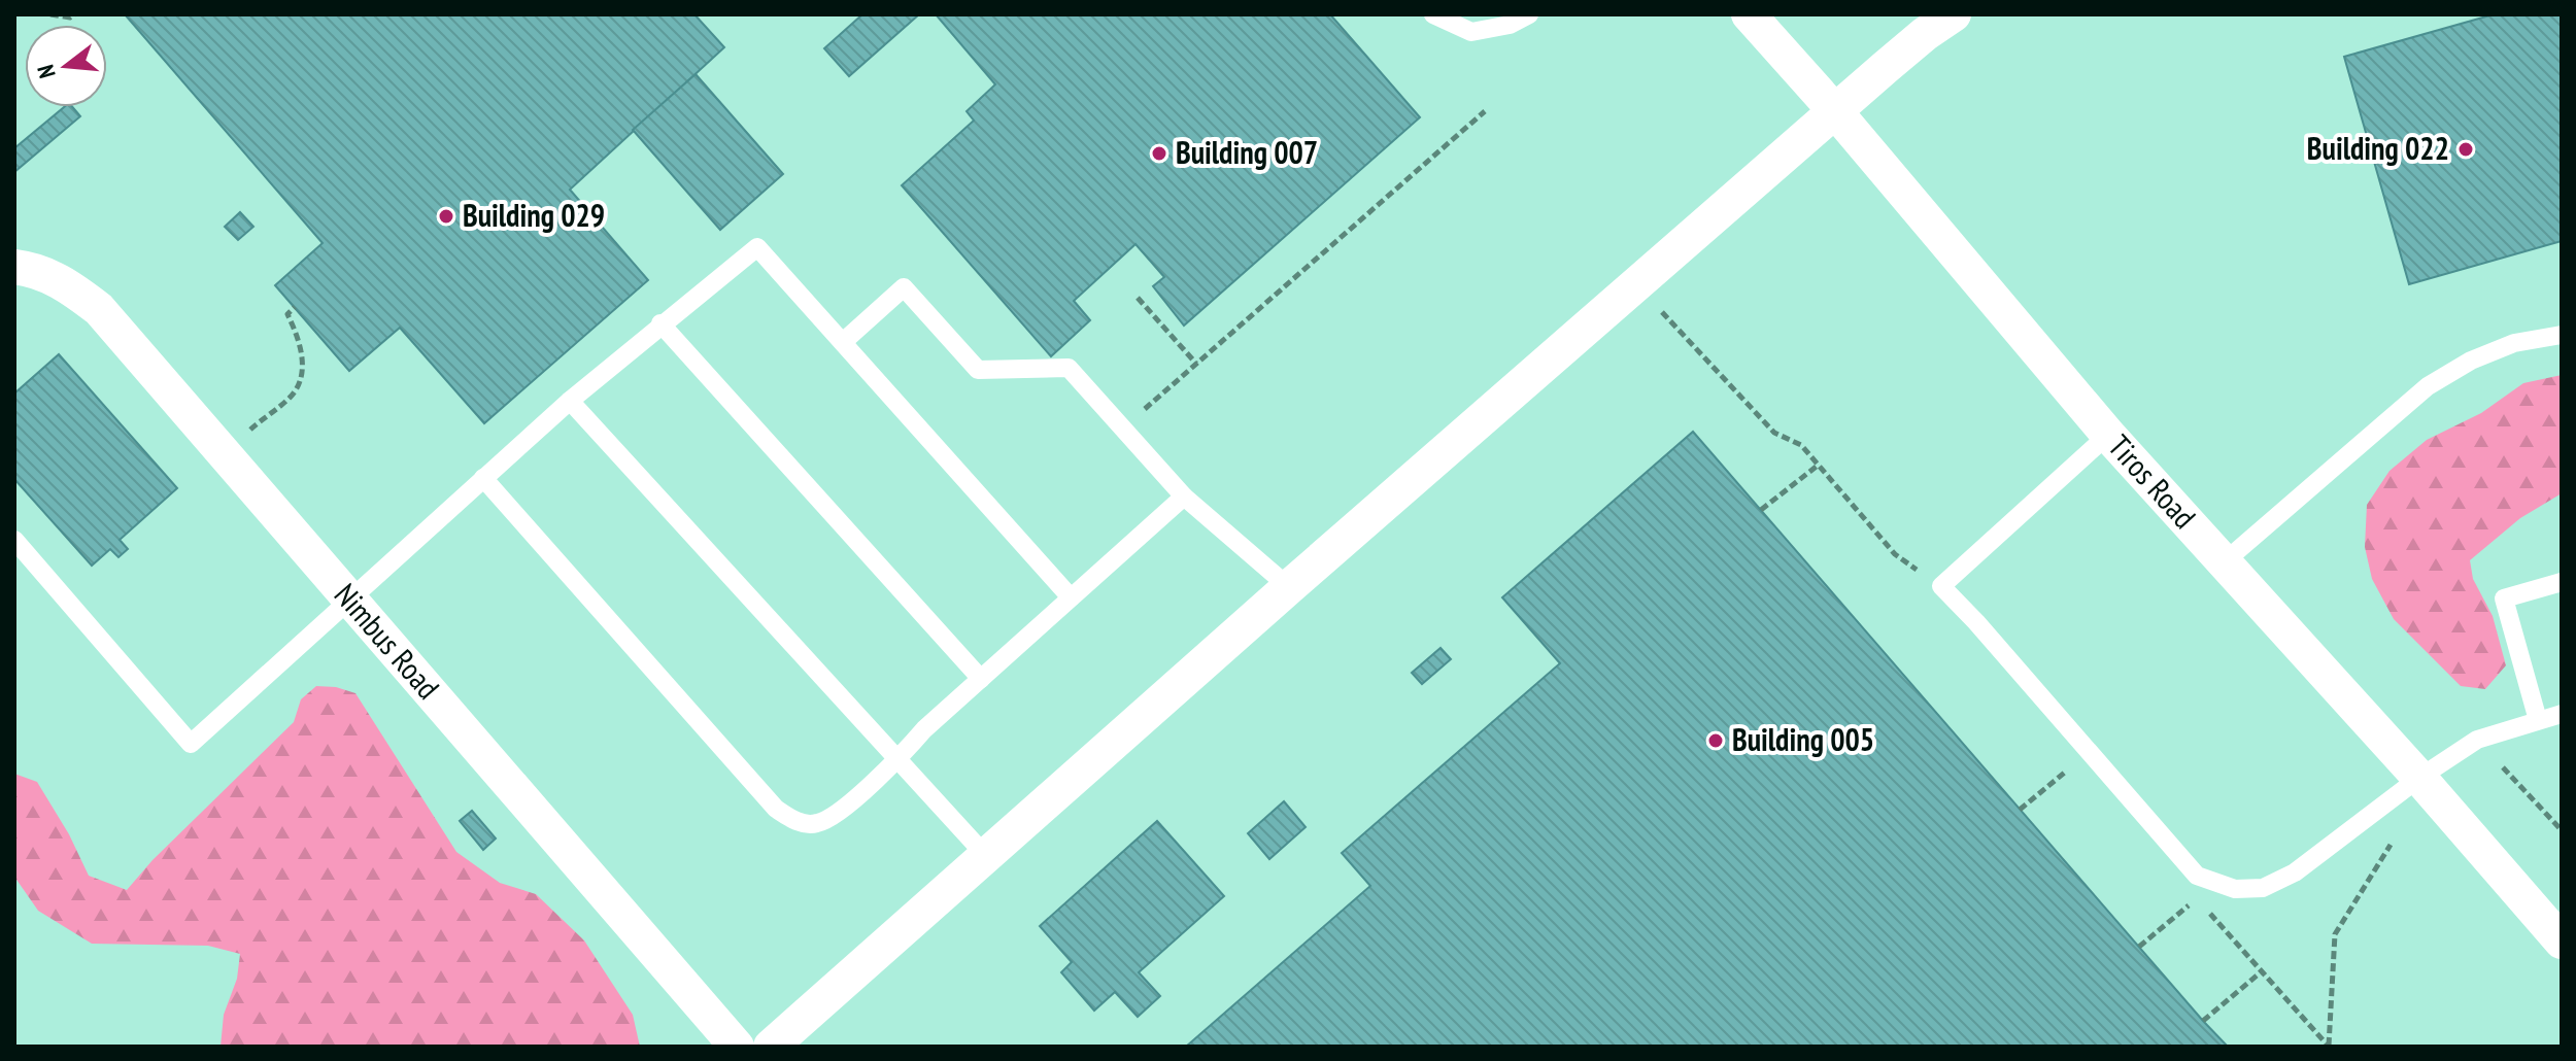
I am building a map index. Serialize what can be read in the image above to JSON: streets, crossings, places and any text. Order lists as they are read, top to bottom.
{
  "streets": {
    "street": ["Tiros Road", "Nimbus Road"]
  },
  "places": [
    "Building 022",
    "Building 007",
    "Building 029",
    "Building 005"
  ],
  "north": "left"
}
